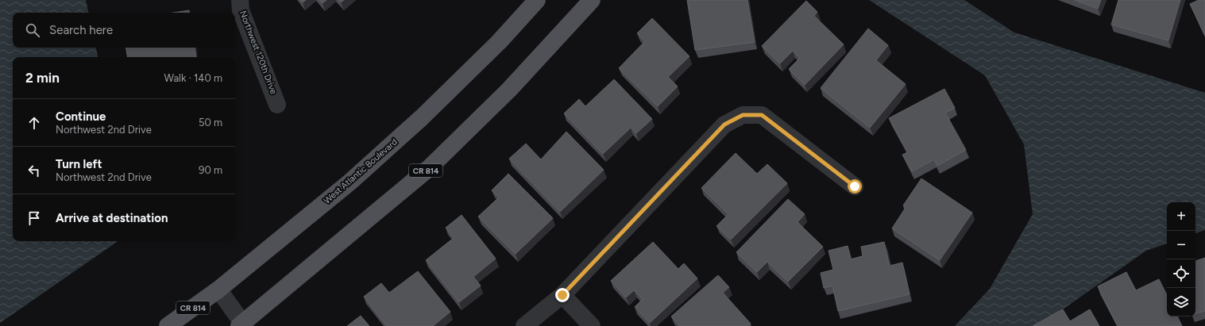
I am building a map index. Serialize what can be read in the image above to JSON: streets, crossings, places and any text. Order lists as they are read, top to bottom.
{
  "streets": {
    "main road": ["CR 814", "West Atlantic Boulevard"],
    "street": ["Northwest 120th Drive"]
  },
  "page": {
    "search": "Search here",
    "heading": ["2 min", "Walk · 140 m"],
    "list": [
      ["Continue", "Northwest 2nd Drive", "50 m"],
      ["Turn left", "Northwest 2nd Drive", "90 m"],
      "Arrive at destination"
    ],
    "map_buttons": ["+", "−"]
  }
}
